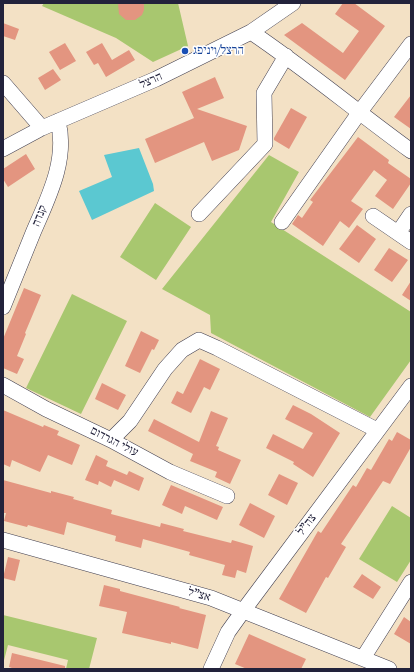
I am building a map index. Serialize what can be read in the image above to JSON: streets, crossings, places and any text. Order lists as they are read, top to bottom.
{
  "streets": {
    "street": [
      "הרצל",
      "קנדה",
      "עולי הגרדום",
      "צה\"ל",
      "אצ\"ל"
    ]
  },
  "crossings": [
    ["הרצל", "קנדה"],
    ["צה\"ל", "אצ\"ל"]
  ],
  "places": ["הרצל/ויניפג"]
}
